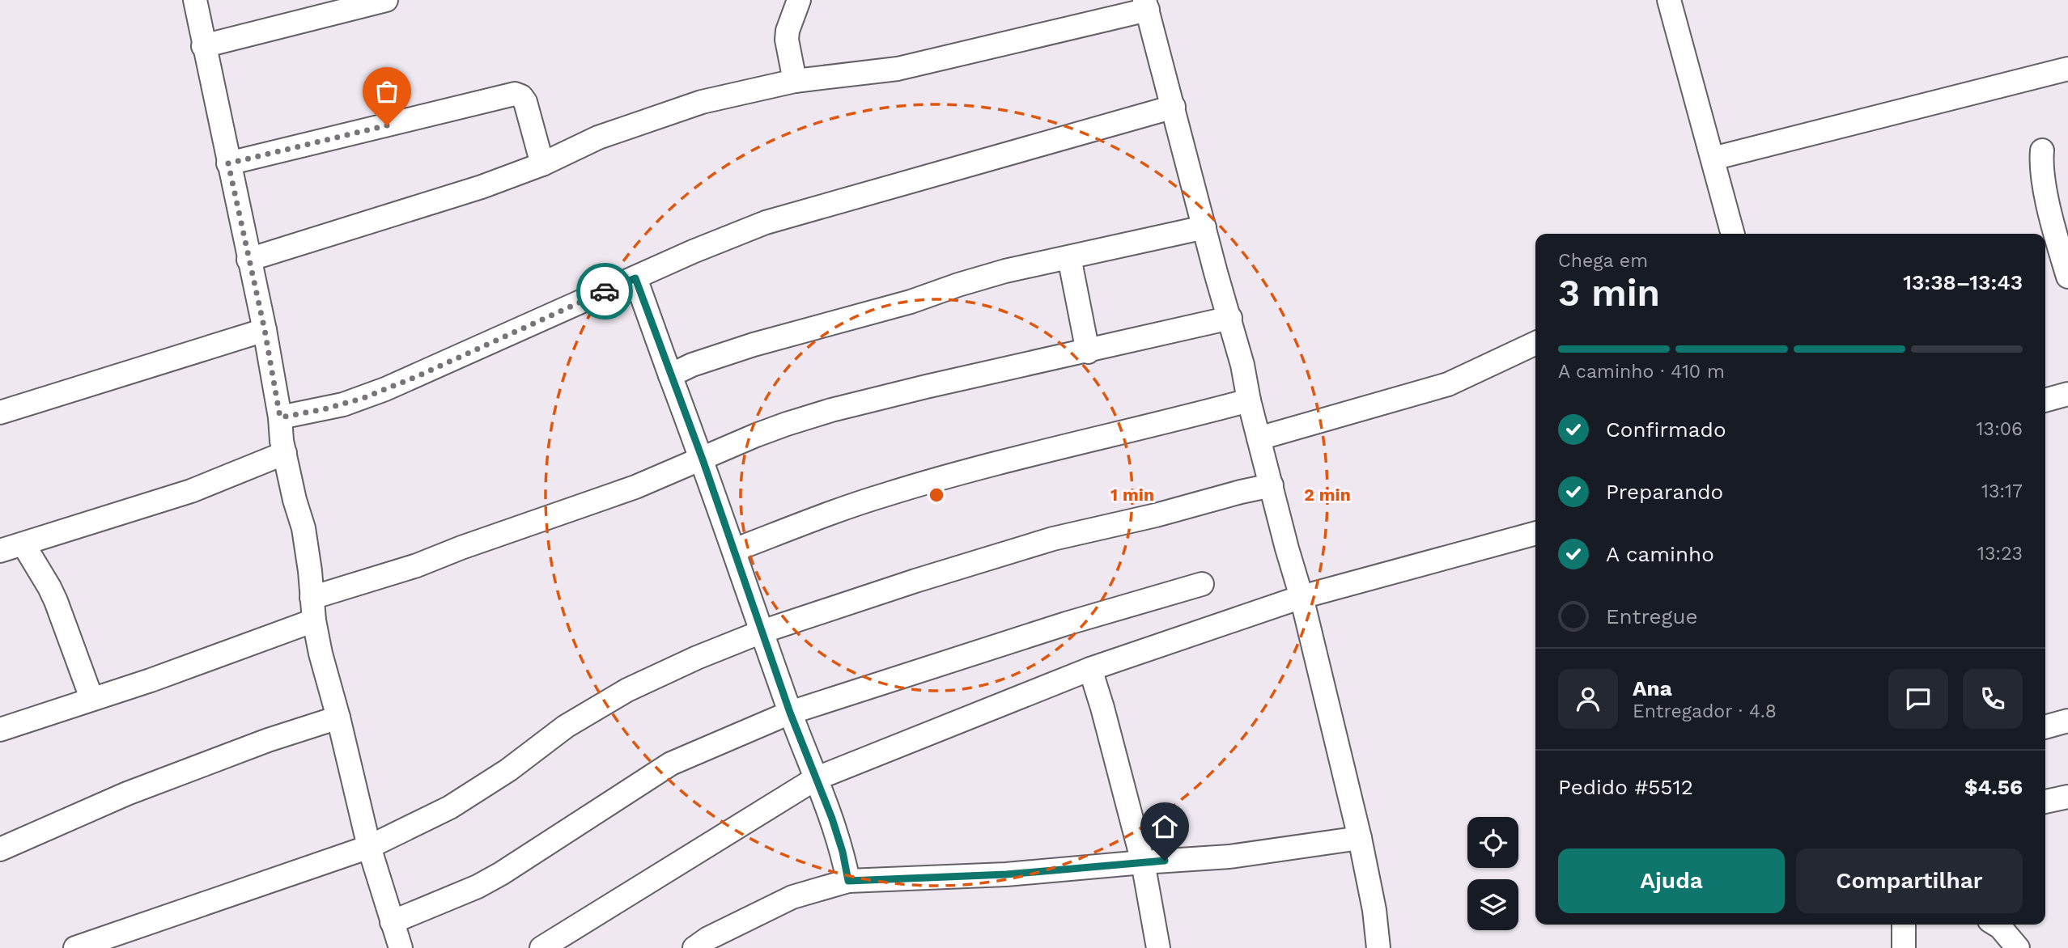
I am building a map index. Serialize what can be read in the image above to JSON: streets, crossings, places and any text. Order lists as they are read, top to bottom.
{
  "page": {
    "heading": ["3 min", "Chega em", "13:38–13:43"],
    "panel": [
      "Ana",
      "Entregador · 4.8",
      "Pedido #5512",
      "$4.56"
    ],
    "bar": "A caminho · 410 m",
    "list": [
      ["Confirmado", "13:06"],
      ["Preparando", "13:17"],
      ["A caminho", "13:23"],
      "Entregue"
    ],
    "buttons": ["Ajuda", "Compartilhar"]
  },
  "rings": ["1 min", "2 min"]
}
